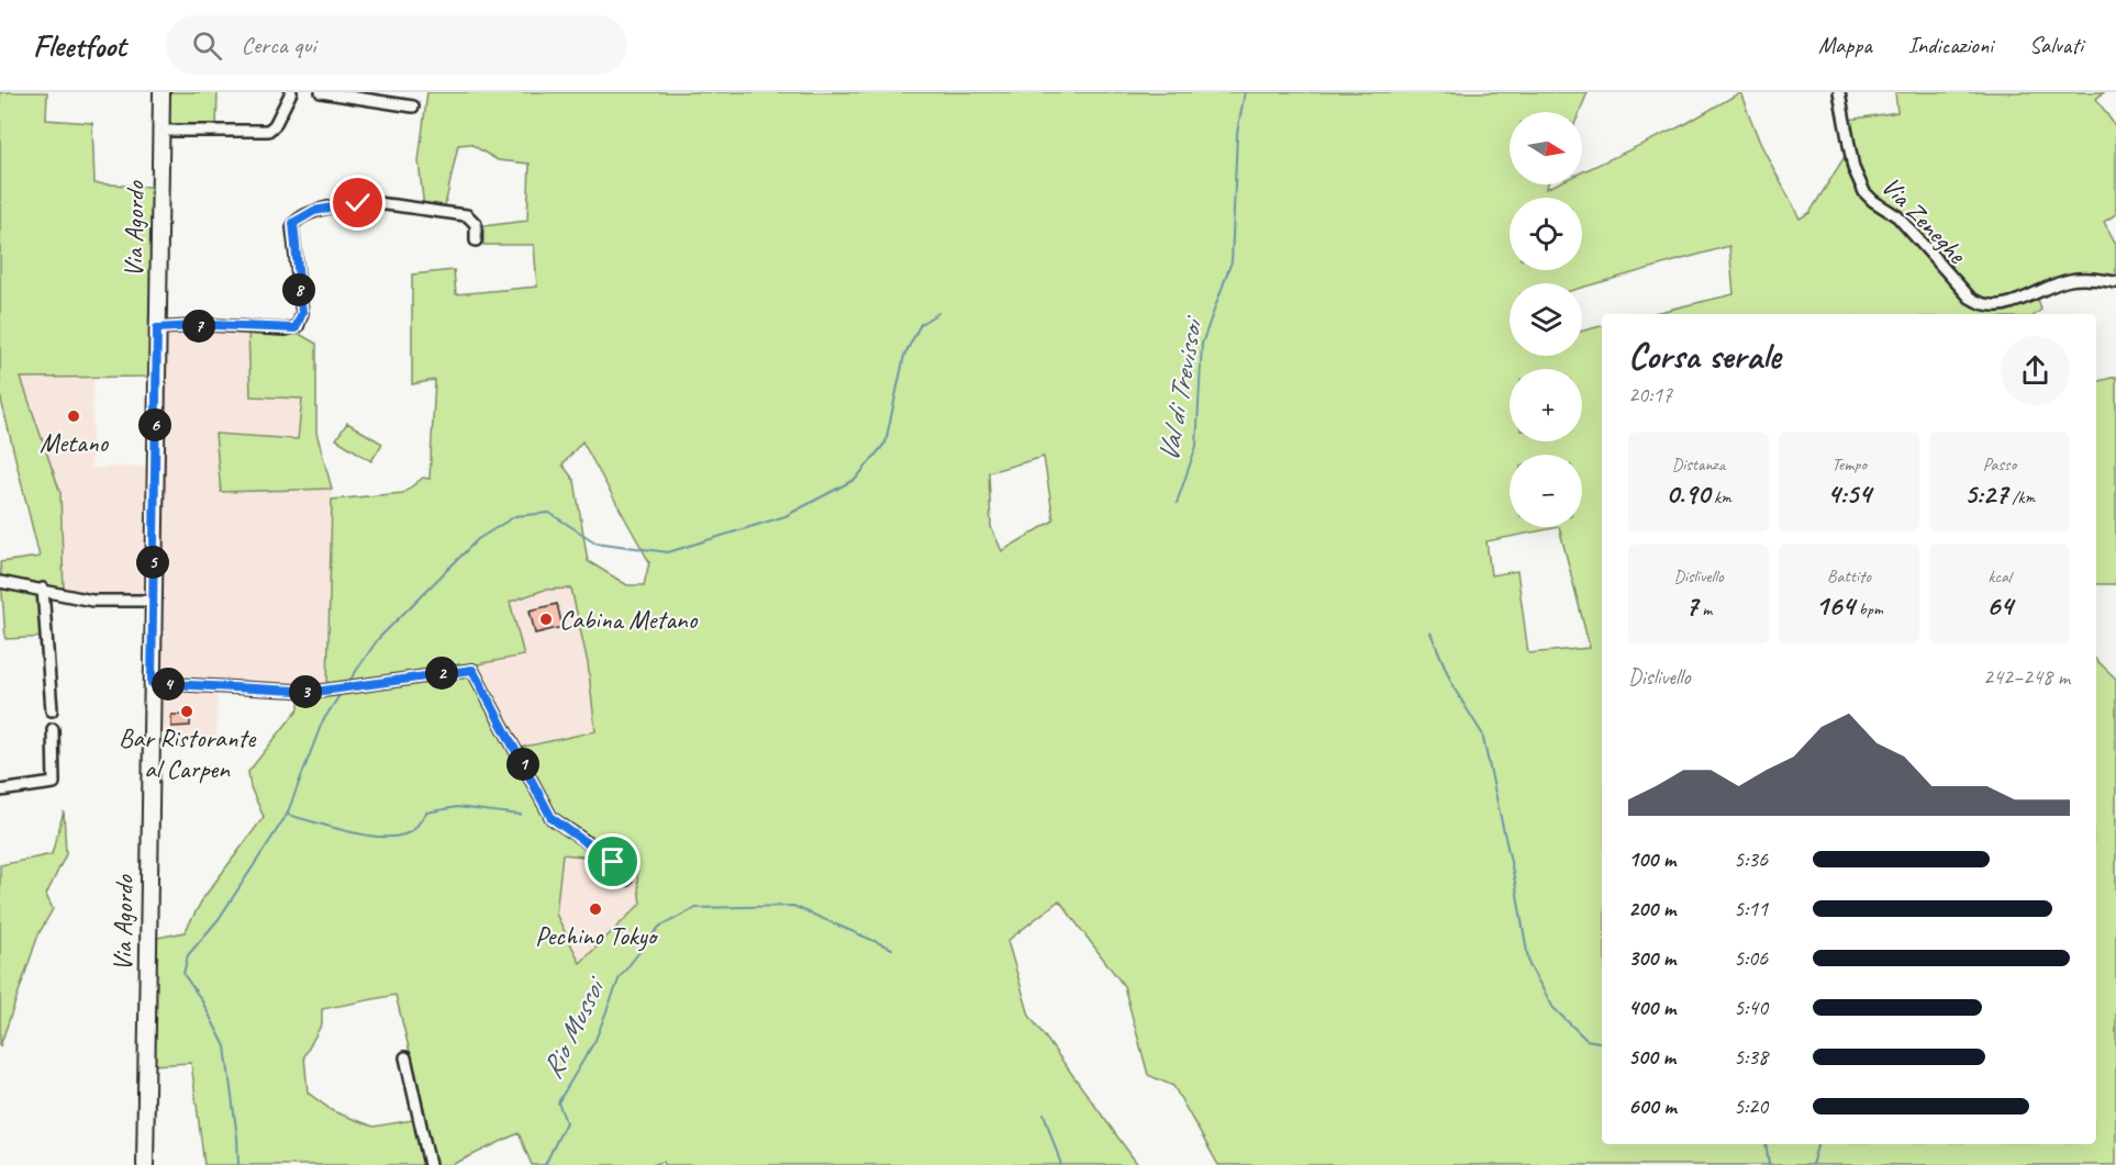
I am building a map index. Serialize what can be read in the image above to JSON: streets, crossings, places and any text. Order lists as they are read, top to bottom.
{
  "streets": {
    "main road": ["Via Agordo"],
    "street": ["Via Zeneghe"]
  },
  "water": ["Val di Trevissoi", "Rio Mussoi"],
  "places": [
    "Metano",
    "Cabina Metano",
    "Bar Ristorante al Carpen",
    "Pechino Tokyo"
  ],
  "north": "right",
  "page": {
    "header": "Fleetfoot",
    "search": "Cerca qui",
    "nav": ["Mappa", "Indicazioni", "Salvati"],
    "map_buttons": ["+", "−"],
    "pins": [
      "8",
      "7",
      "6",
      "5",
      "2",
      "4",
      "3",
      "1"
    ],
    "heading": ["Corsa serale", "20:17"],
    "stats": [
      ["Distanza", "0.90 km"],
      ["Tempo", "4:54"],
      ["Passo", "5:27 /km"],
      ["Dislivello", "7 m"],
      ["Battito", "164 bpm"],
      ["kcal", "64"]
    ],
    "chart": ["Dislivello", "242–248 m"],
    "list": [
      {
        "name": "100 m",
        "note": "5:36"
      },
      {
        "name": "200 m",
        "note": "5:11"
      },
      {
        "name": "300 m",
        "note": "5:06"
      },
      {
        "name": "400 m",
        "note": "5:40"
      },
      {
        "name": "500 m",
        "note": "5:38"
      },
      {
        "name": "600 m",
        "note": "5:20"
      }
    ]
  }
}
